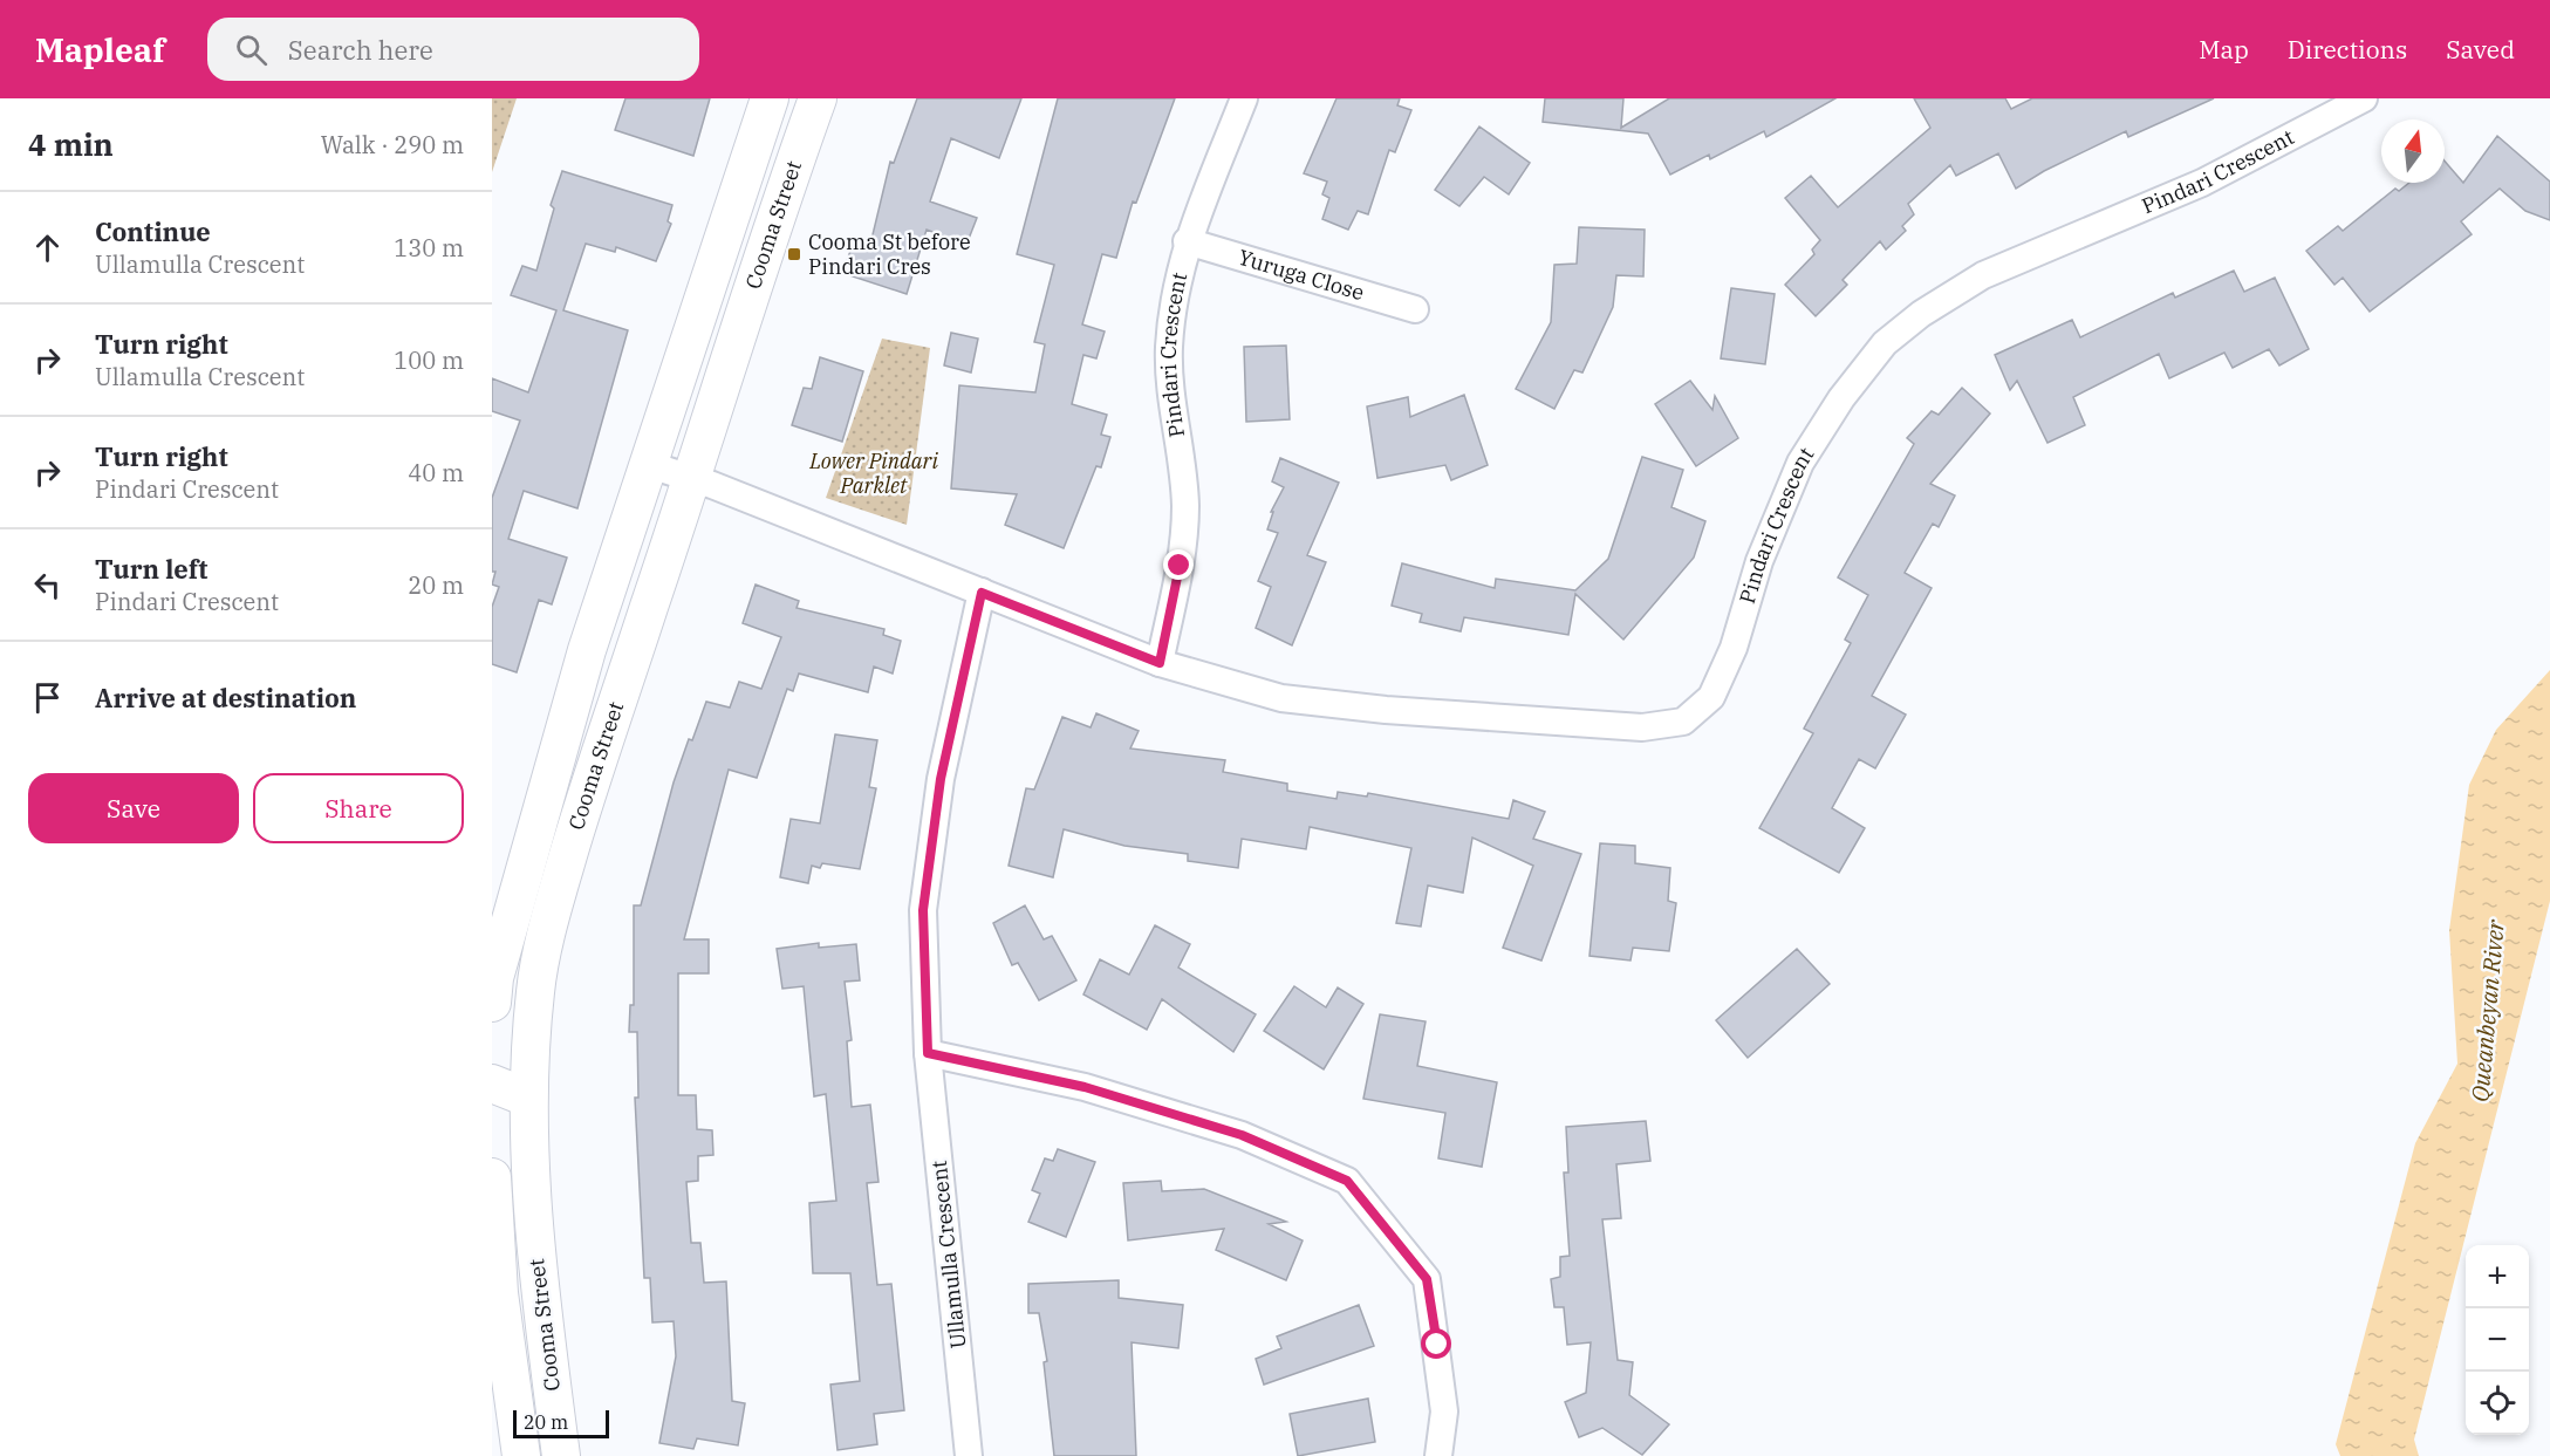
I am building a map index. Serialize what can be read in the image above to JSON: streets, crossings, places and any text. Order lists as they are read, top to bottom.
{
  "streets": {
    "main road": ["Cooma Street"],
    "street": ["Pindari Crescent", "Yuruga Close", "Ullamulla Crescent"]
  },
  "crossings": [
    ["Pindari Crescent", "Cooma Street"],
    ["Pindari Crescent", "Yuruga Close"],
    ["Pindari Crescent", "Ullamulla Crescent"]
  ],
  "water": ["Queanbeyan River"],
  "parks": ["Lower Pindari Parklet"],
  "places": {
    "transit": ["Cooma St before Pindari Cres"]
  },
  "scale_bar": "20 m",
  "north": "top",
  "page": {
    "header": "Mapleaf",
    "search": "Search here",
    "nav": ["Map", "Directions", "Saved"],
    "heading": ["4 min", "Walk · 290 m"],
    "list": [
      ["Continue", "Ullamulla Crescent", "130 m"],
      ["Turn right", "Ullamulla Crescent", "100 m"],
      ["Turn right", "Pindari Crescent", "40 m"],
      ["Turn left", "Pindari Crescent", "20 m"],
      "Arrive at destination"
    ],
    "buttons": ["Save", "Share"],
    "map_buttons": ["+", "−"],
    "scale": "20 m"
  }
}
